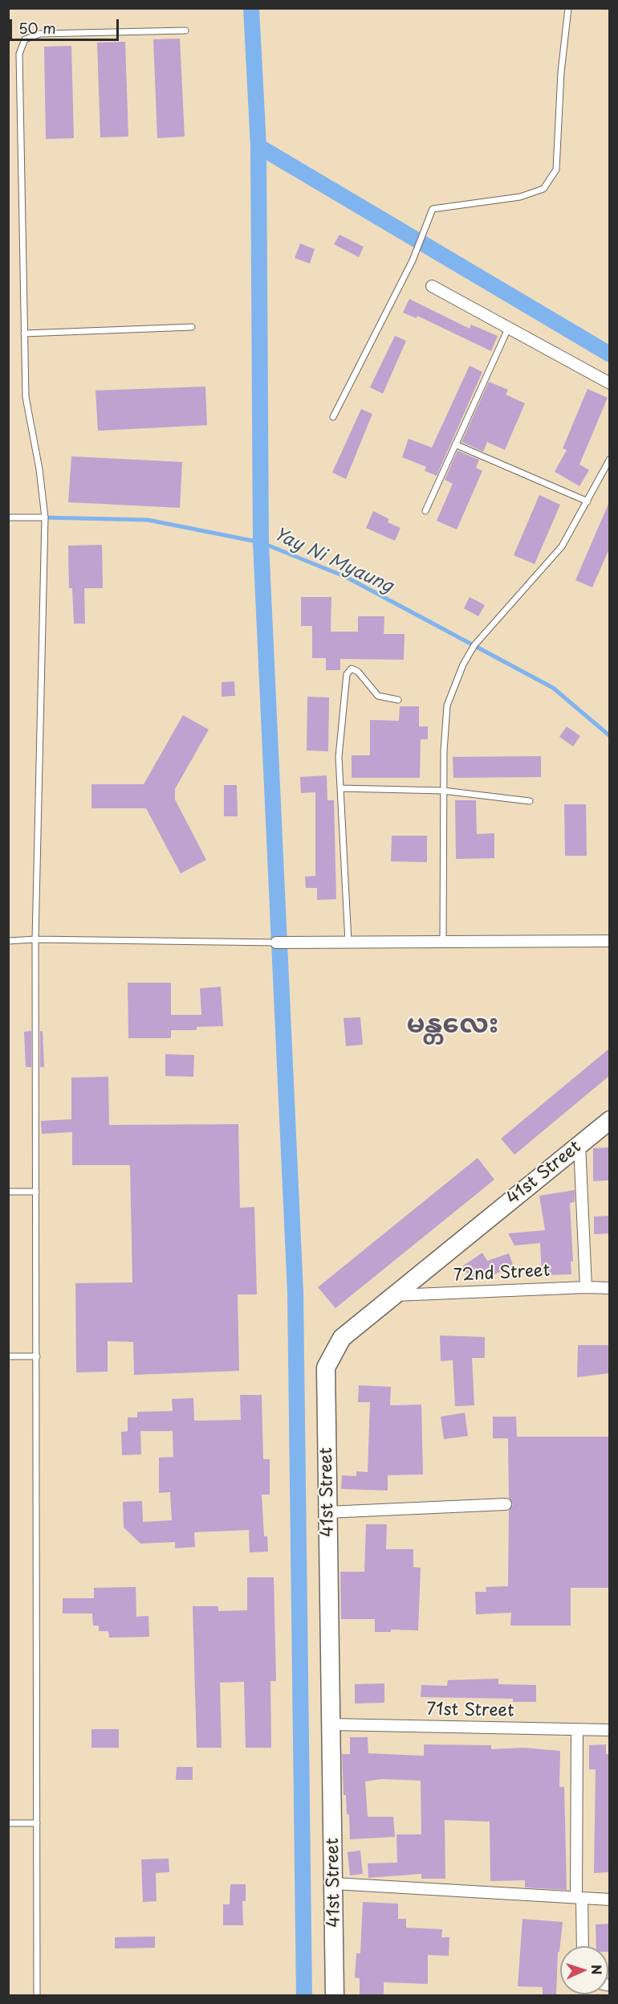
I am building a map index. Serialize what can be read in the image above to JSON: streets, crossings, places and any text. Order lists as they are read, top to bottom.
{
  "streets": {
    "main road": ["41st Street"],
    "street": ["72nd Street", "71st Street"]
  },
  "crossings": [
    ["41st Street", "72nd Street"],
    ["41st Street", "71st Street"]
  ],
  "districts": ["မန္တလေး"],
  "water": ["Yay Ni Myaung"],
  "scale_bar": "50 m",
  "north": "right"
}
